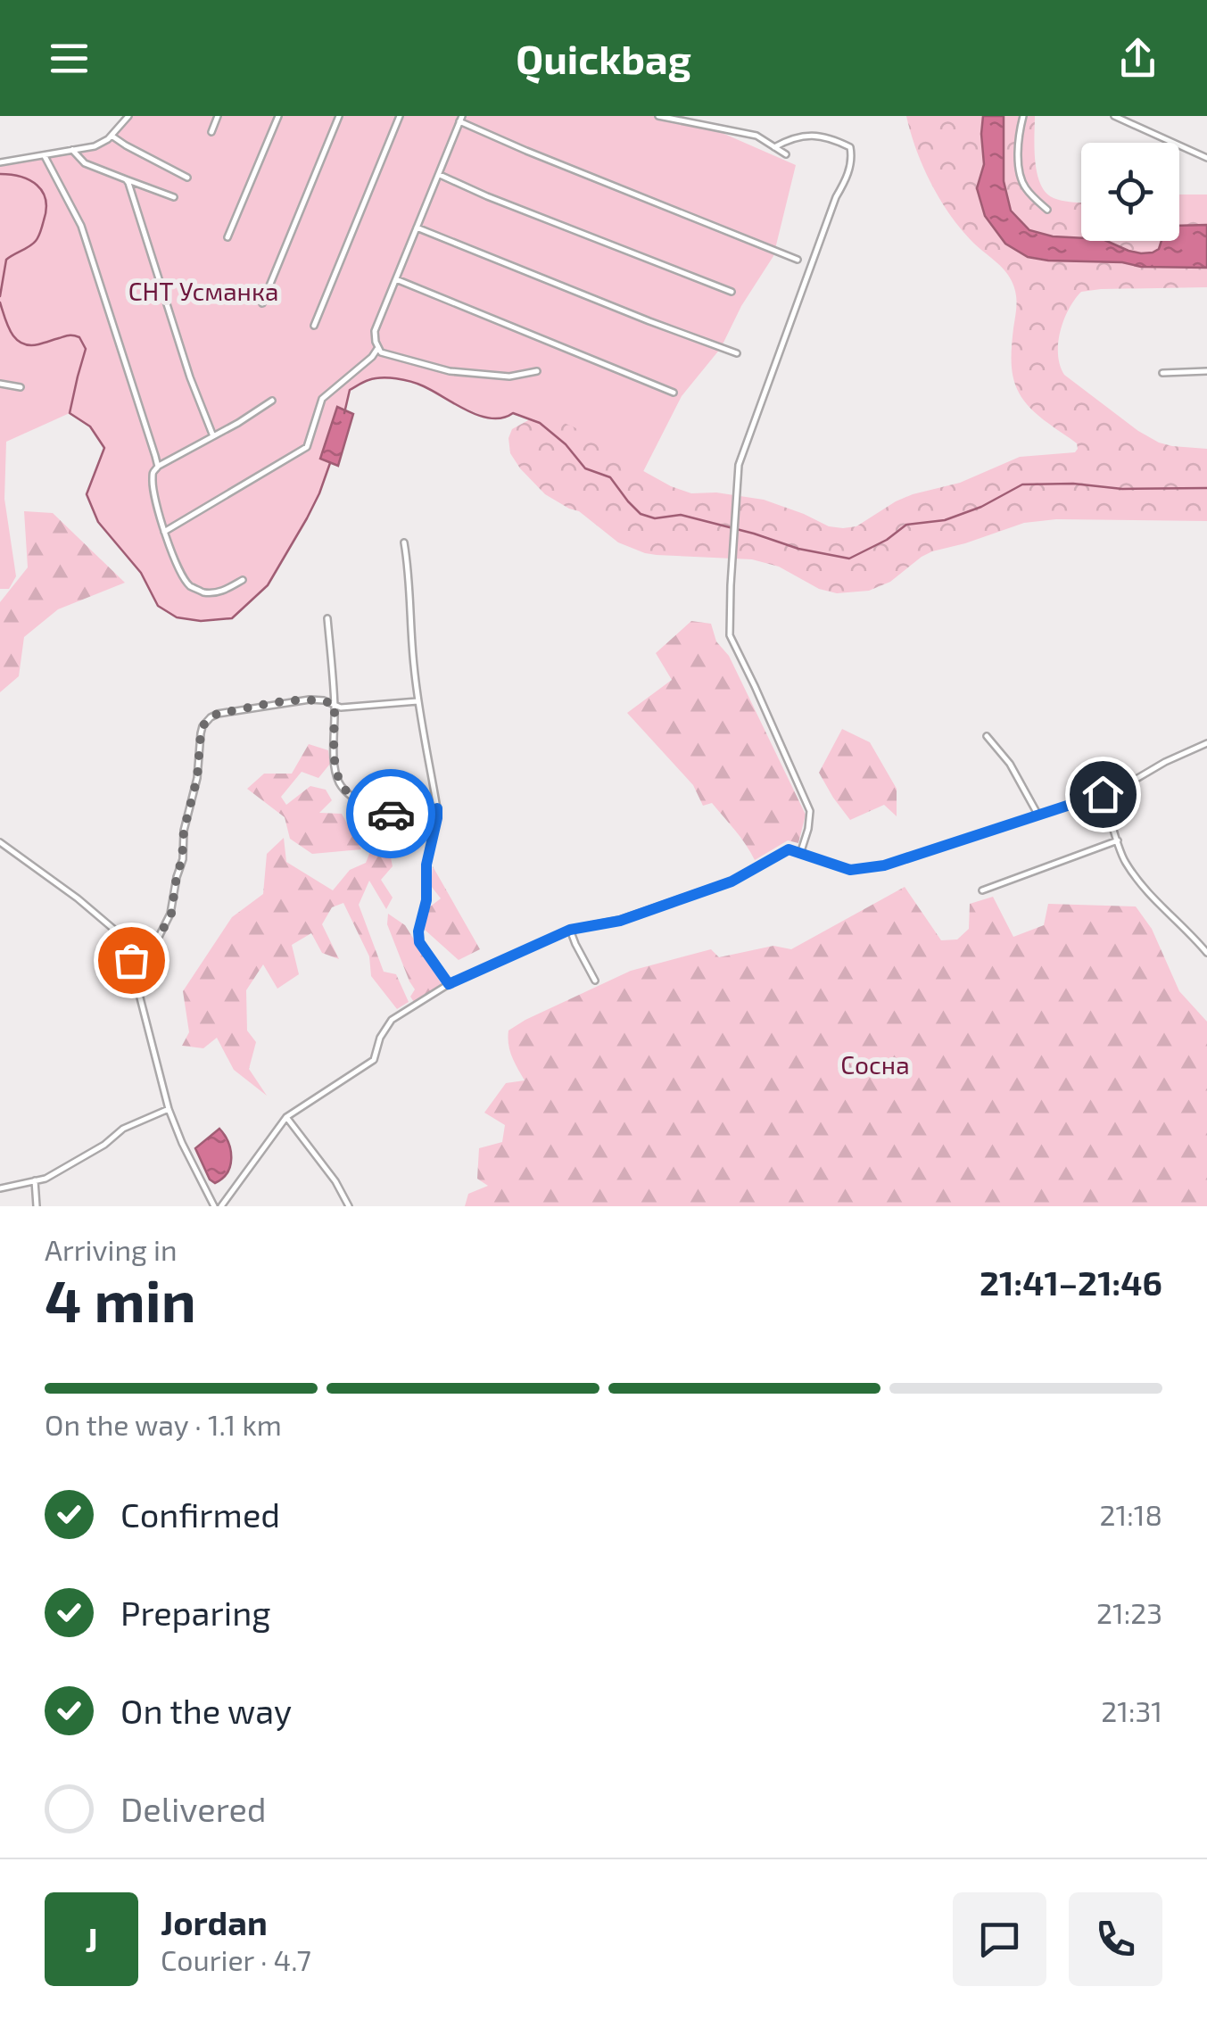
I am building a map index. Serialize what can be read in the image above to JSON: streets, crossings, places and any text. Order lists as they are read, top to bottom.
{
  "parks": ["СНТ Усманка", "Сосна"],
  "page": {
    "header": "Quickbag",
    "heading": ["4 min", "Arriving in", "21:41–21:46"],
    "panel": ["Jordan", "Courier · 4.7"],
    "bar": "On the way · 1.1 km",
    "list": [
      ["Confirmed", "21:18"],
      ["Preparing", "21:23"],
      ["On the way", "21:31"],
      "Delivered"
    ],
    "round": "J"
  }
}
